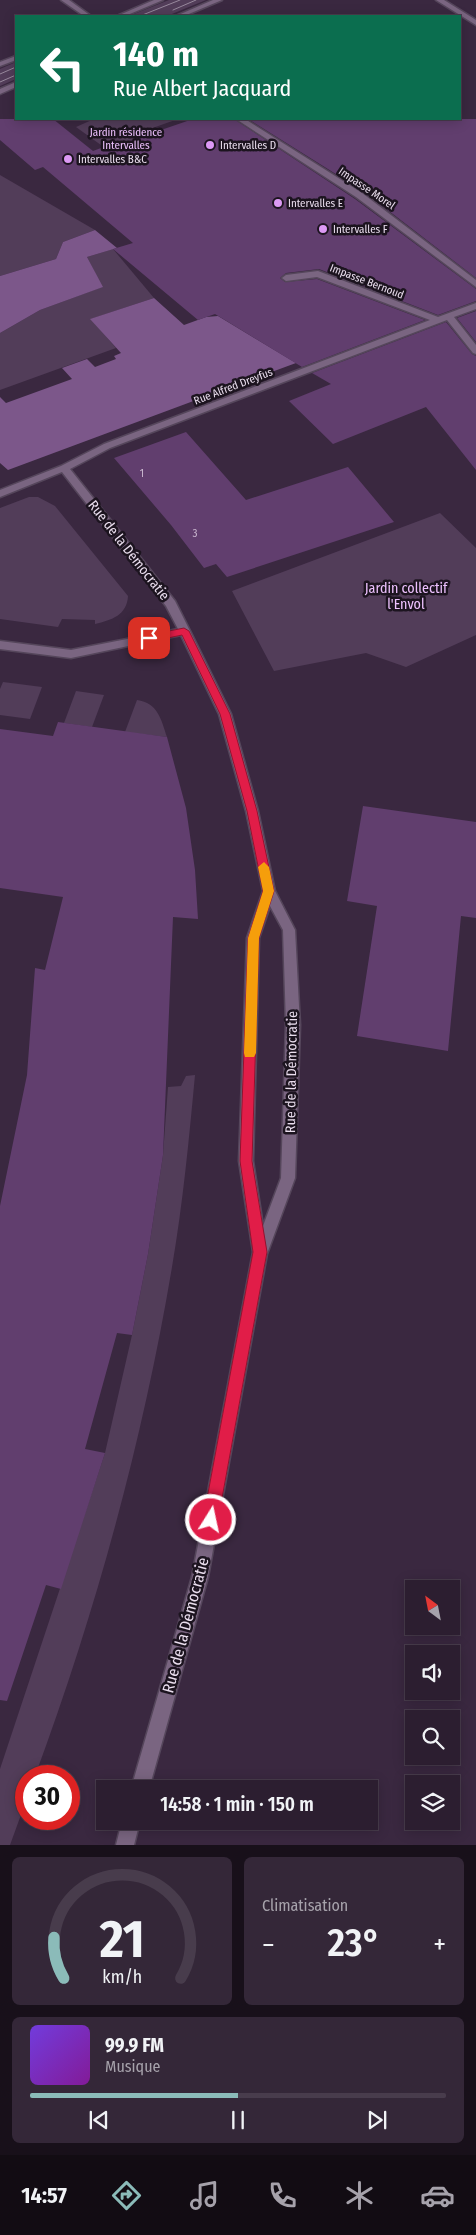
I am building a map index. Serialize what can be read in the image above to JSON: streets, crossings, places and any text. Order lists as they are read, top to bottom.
{
  "streets": {
    "street": [
      "Impasse Morel",
      "Impasse Bernoud",
      "Rue Alfred Dreyfus",
      "Rue de la Démocratie"
    ]
  },
  "crossings": [
    ["Impasse Bernoud", "Rue Alfred Dreyfus"],
    ["Rue Alfred Dreyfus", "Rue de la Démocratie"]
  ],
  "parks": ["Jardin résidence Intervalles", "Jardin collectif l'Envol"],
  "places": [
    "Intervalles D",
    "Intervalles B&C",
    "Intervalles E",
    "Intervalles F"
  ],
  "house_numbers": ["1", "3"],
  "north": "top left",
  "page": {
    "turn": ["140 m", "Rue Albert Jacquard"],
    "limit": "30",
    "trip": "14:58 · 1 min · 150 m",
    "tile": "Climatisation",
    "heat": ["−", "23°", "+"],
    "song": ["99.9 FM", "Musique"],
    "tabs": "14:57",
    "gauge": ["21", "km/h"]
  }
}
